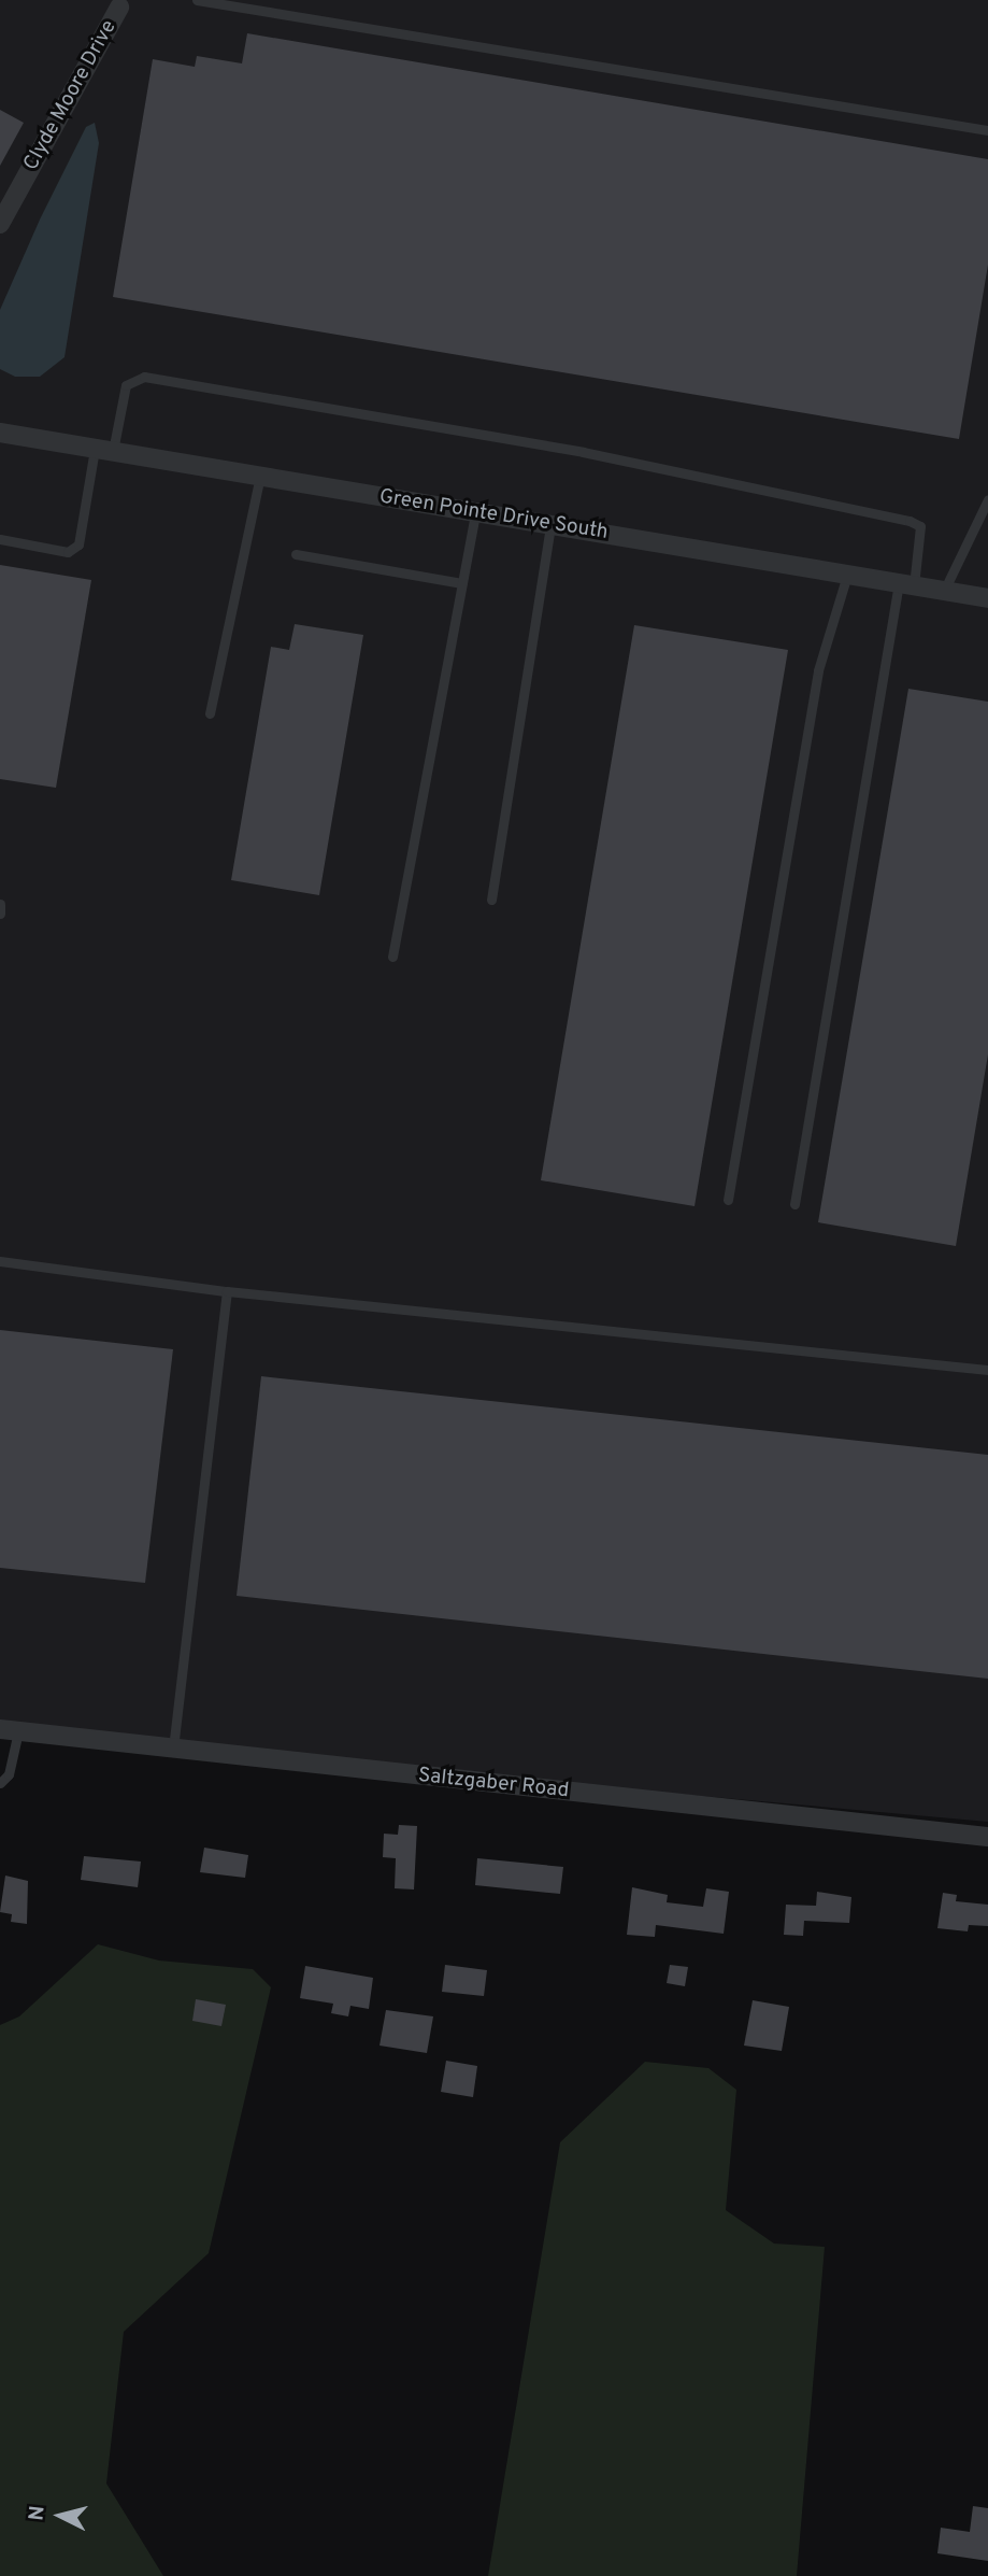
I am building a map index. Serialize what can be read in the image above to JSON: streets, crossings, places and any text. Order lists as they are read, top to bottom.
{
  "streets": {
    "street": ["Clyde Moore Drive", "Green Pointe Drive South", "Saltzgaber Road"]
  },
  "north": "left"
}
